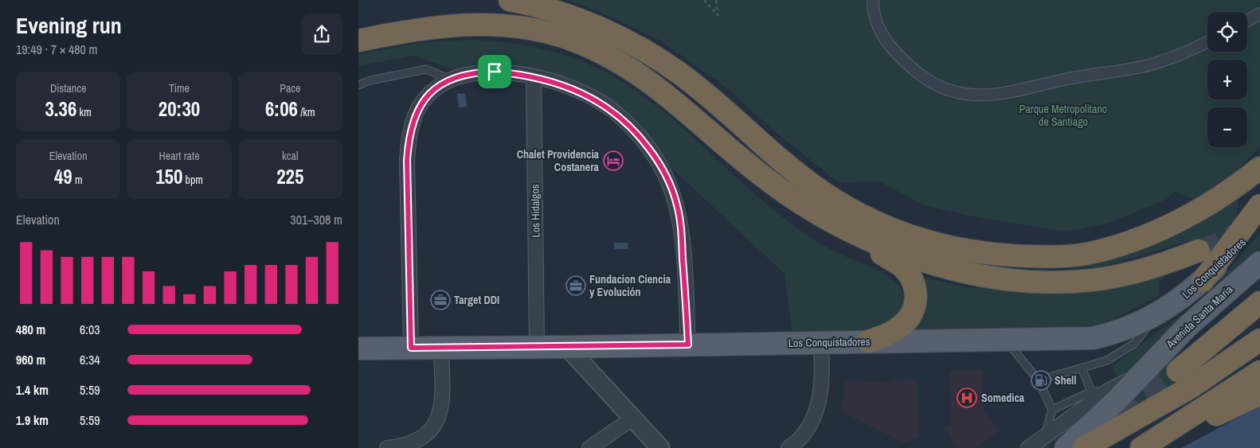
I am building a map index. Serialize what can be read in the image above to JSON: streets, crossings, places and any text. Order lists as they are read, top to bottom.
{
  "streets": {
    "main road": ["Los Conquistadores", "Avenida Santa María"],
    "street": ["Los Hidalgos"]
  },
  "crossings": [
    ["Los Hidalgos", "Los Conquistadores"]
  ],
  "parks": ["Parque Metropolitano de Santiago"],
  "places": {
    "hotel": ["Chalet Providencia Costanera"],
    "office": ["Fundacion Ciencia y Evolución", "Target DDI"],
    "fuel station": ["Shell"],
    "hospital": ["Somedica"]
  },
  "page": {
    "heading": ["Evening run", "19:49 · 7 × 480 m"],
    "map_buttons": ["+", "−"],
    "stats": [
      ["Distance", "3.36 km"],
      ["Time", "20:30"],
      ["Pace", "6:06 /km"],
      ["Elevation", "49 m"],
      ["Heart rate", "150 bpm"],
      ["kcal", "225"]
    ],
    "chart": ["Elevation", "301–308 m"],
    "list": [
      {
        "name": "480 m",
        "note": "6:03"
      },
      {
        "name": "960 m",
        "note": "6:34"
      },
      {
        "name": "1.4 km",
        "note": "5:59"
      },
      {
        "name": "1.9 km",
        "note": "5:59"
      }
    ]
  }
}
